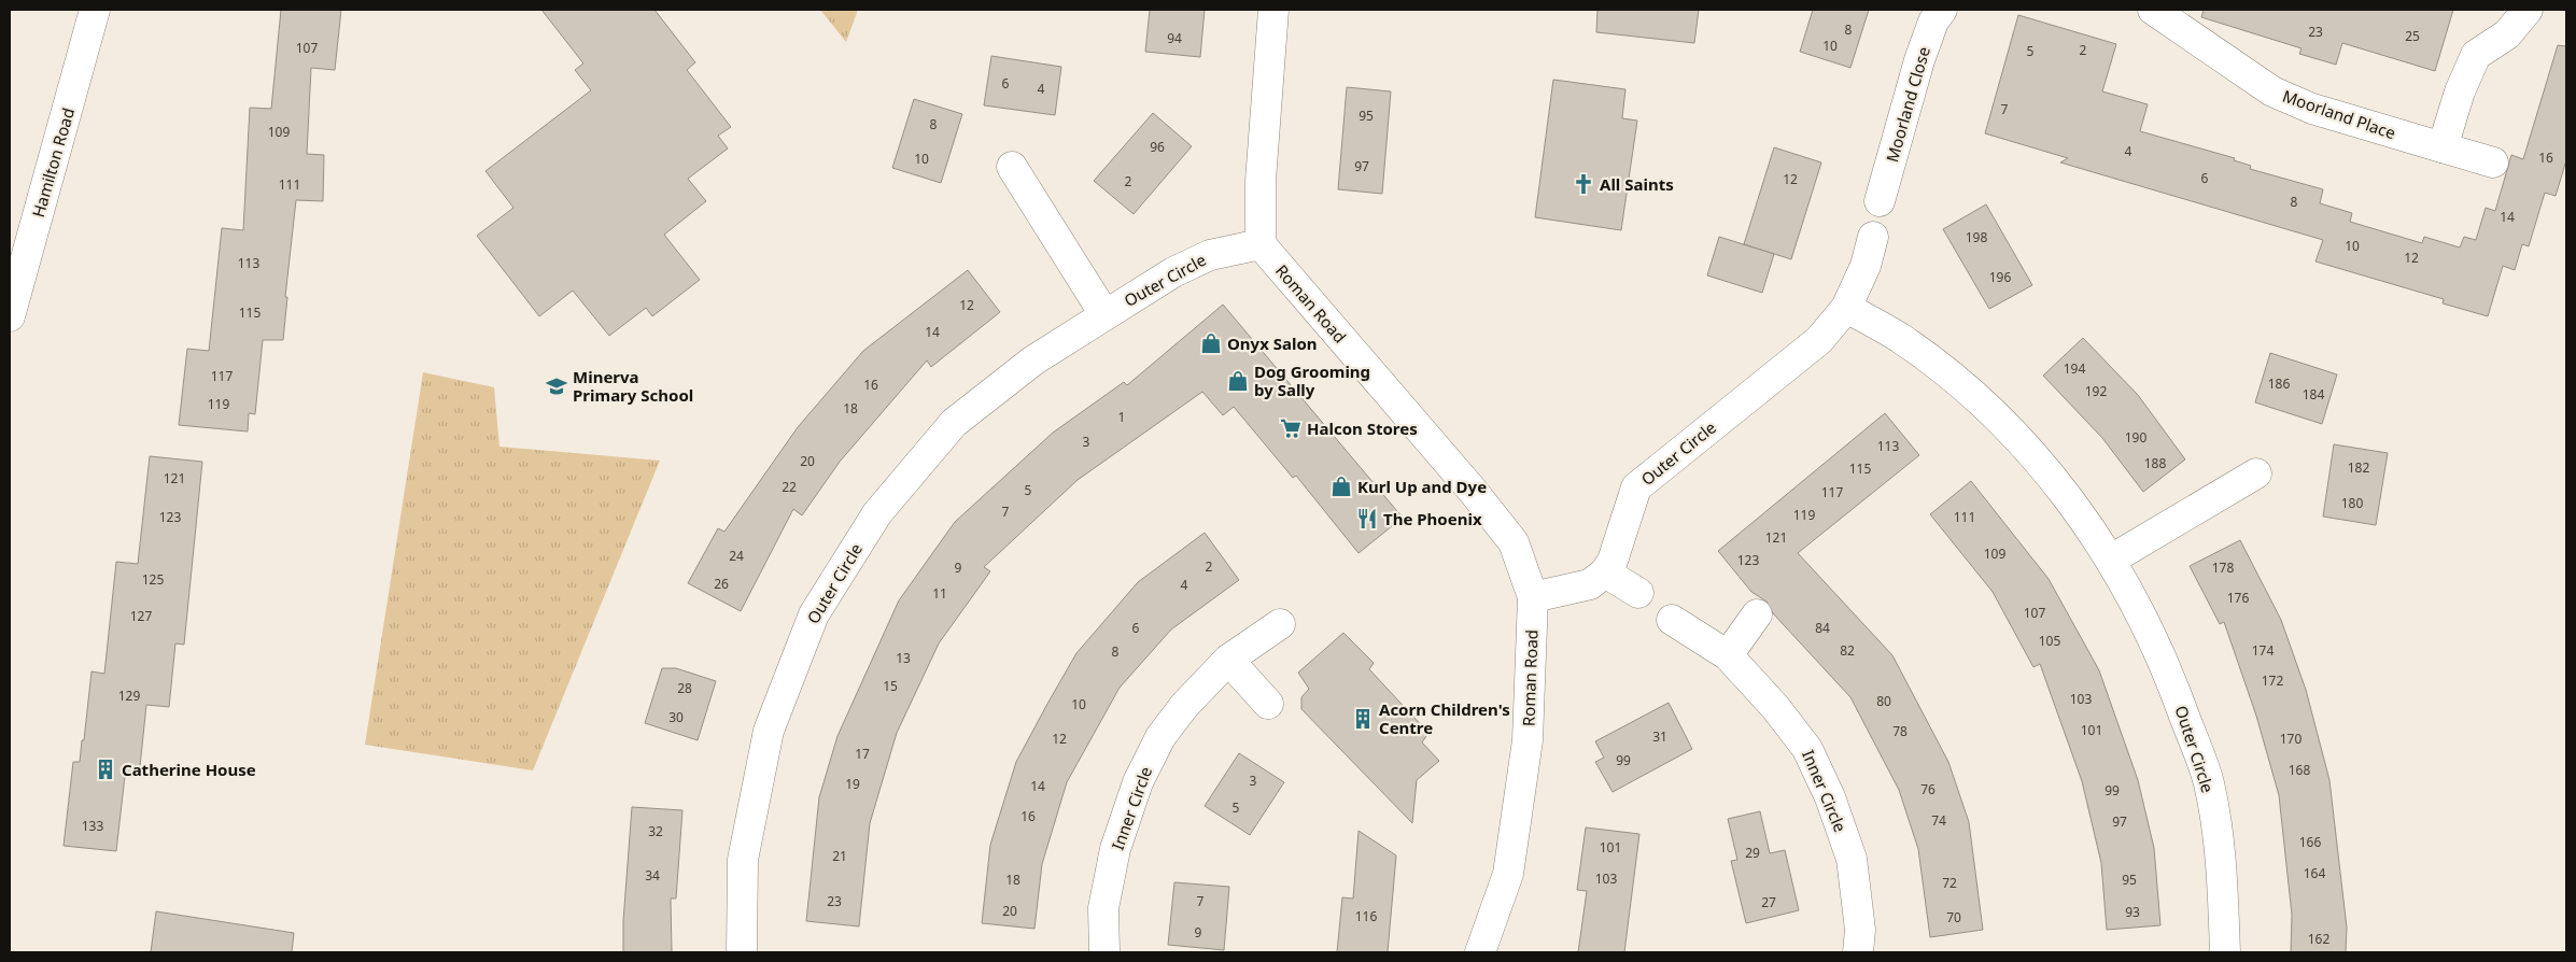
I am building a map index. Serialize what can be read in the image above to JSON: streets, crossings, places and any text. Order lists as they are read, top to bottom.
{
  "streets": {
    "street": [
      "Moorland Close",
      "Moorland Place",
      "Hamilton Road",
      "Outer Circle",
      "Roman Road",
      "Inner Circle"
    ]
  },
  "crossings": [
    ["Outer Circle", "Roman Road"]
  ],
  "places": {
    "church": ["All Saints"],
    "shop": ["Onyx Salon", "Dog Grooming by Sally", "Kurl Up and Dye"],
    "school or university": ["Minerva Primary School"],
    "supermarket": ["Halcon Stores"],
    "restaurant": ["The Phoenix"],
    "building": ["Acorn Children's Centre", "Catherine House"]
  },
  "house_numbers": [
    "8",
    "23",
    "25",
    "94",
    "10",
    "107",
    "2",
    "5",
    "6",
    "4",
    "7",
    "95",
    "8",
    "109",
    "96",
    "4",
    "16",
    "10",
    "97",
    "6",
    "12",
    "2",
    "111",
    "8",
    "14",
    "198",
    "10",
    "12",
    "113",
    "196",
    "12",
    "115",
    "14",
    "194",
    "117",
    "186",
    "16",
    "192",
    "184",
    "119",
    "18",
    "1",
    "190",
    "3",
    "113",
    "20",
    "188",
    "182",
    "115",
    "121",
    "22",
    "5",
    "117",
    "180",
    "7",
    "119",
    "123",
    "111",
    "121",
    "109",
    "24",
    "123",
    "2",
    "9",
    "178",
    "125",
    "26",
    "4",
    "11",
    "176",
    "107",
    "127",
    "6",
    "84",
    "105",
    "82",
    "174",
    "8",
    "13",
    "172",
    "15",
    "28",
    "129",
    "103",
    "80",
    "10",
    "30",
    "101",
    "78",
    "31",
    "12",
    "170",
    "17",
    "99",
    "168",
    "3",
    "19",
    "14",
    "76",
    "99",
    "5",
    "16",
    "74",
    "97",
    "133",
    "32",
    "166",
    "101",
    "29",
    "21",
    "164",
    "34",
    "103",
    "18",
    "95",
    "72",
    "23",
    "7",
    "27",
    "20",
    "93",
    "116",
    "70",
    "9",
    "162"
  ]
}
